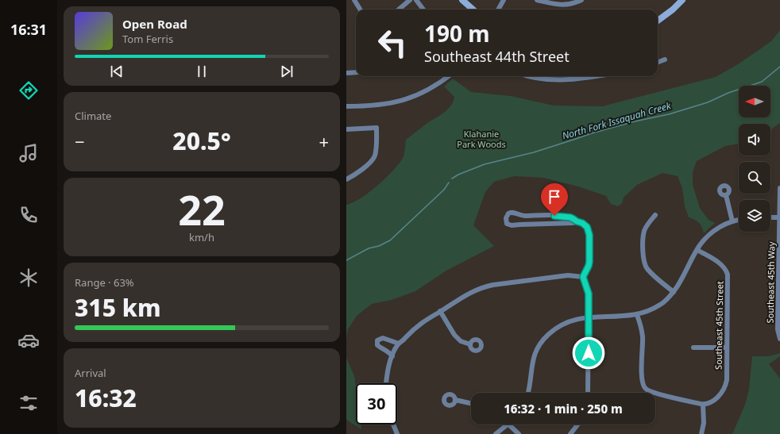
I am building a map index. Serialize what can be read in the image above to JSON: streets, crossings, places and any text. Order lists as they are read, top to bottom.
{
  "streets": {
    "street": ["Southeast 45th Way", "Southeast 45th Street"]
  },
  "water": ["North Fork Issaquah Creek"],
  "parks": ["Klahanie Park Woods"],
  "north": "left",
  "page": {
    "tabs": "16:31",
    "turn": ["190 m", "Southeast 44th Street"],
    "song": ["Open Road", "Tom Ferris"],
    "tile": [
      "Climate",
      ["22", "km/h"],
      ["Range · 63%", "315 km"],
      ["Arrival", "16:32"]
    ],
    "heat": ["−", "20.5°", "+"],
    "limit": "30",
    "trip": "16:32 · 1 min · 250 m"
  }
}
